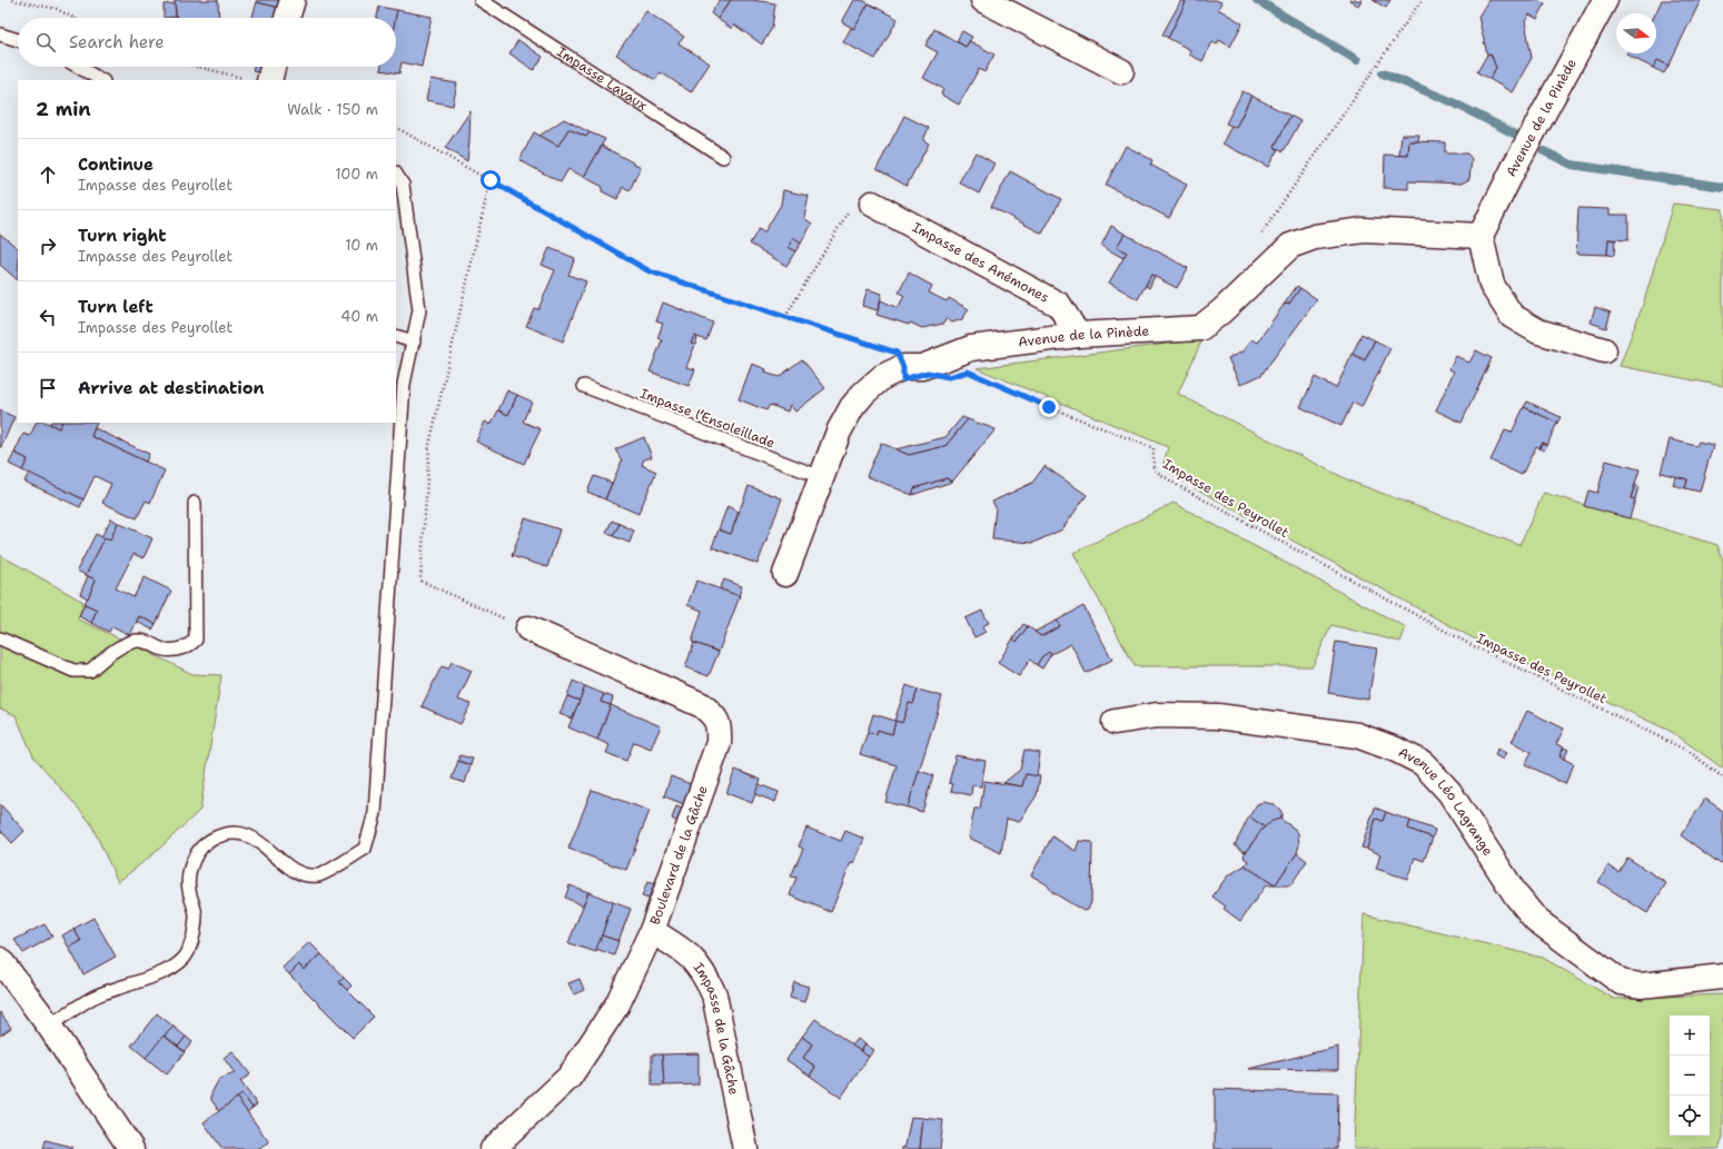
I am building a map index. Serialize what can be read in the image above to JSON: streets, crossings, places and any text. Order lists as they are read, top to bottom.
{
  "streets": {
    "street": [
      "Avenue de la Pinède",
      "Impasse des Anémones",
      "Avenue Léo Lagrange",
      "Boulevard de la Gâche",
      "Impasse de la Gâche"
    ],
    "lane": ["Impasse Lavaux", "Impasse l’Ensoleillade"],
    "path": ["Impasse des Peyrollet"]
  },
  "crossings": [
    ["Avenue de la Pinède", "Impasse des Anémones"],
    ["Avenue de la Pinède", "Impasse l’Ensoleillade"],
    ["Boulevard de la Gâche", "Impasse de la Gâche"]
  ],
  "north": "right",
  "page": {
    "search": "Search here",
    "heading": ["2 min", "Walk · 150 m"],
    "list": [
      ["Continue", "Impasse des Peyrollet", "100 m"],
      ["Turn right", "Impasse des Peyrollet", "10 m"],
      ["Turn left", "Impasse des Peyrollet", "40 m"],
      "Arrive at destination"
    ],
    "map_buttons": ["+", "−"]
  }
}
